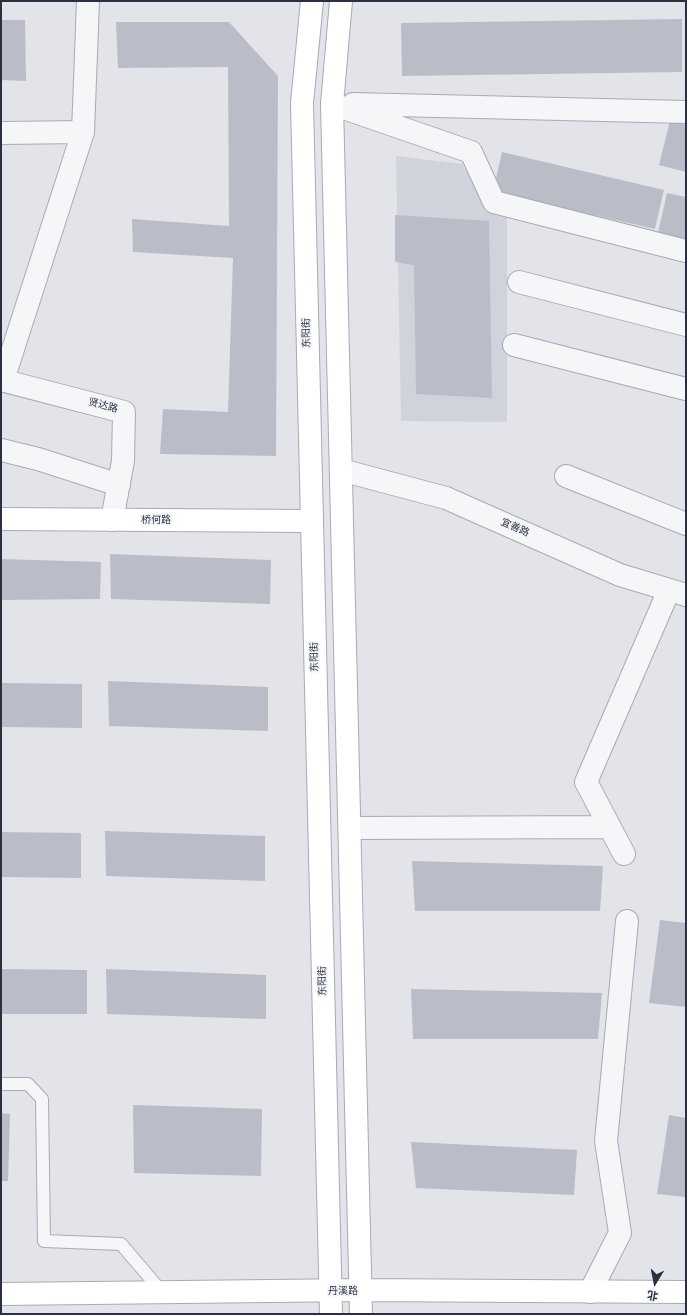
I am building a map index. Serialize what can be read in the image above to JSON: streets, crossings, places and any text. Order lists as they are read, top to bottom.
{
  "streets": {
    "main road": ["东阳街", "桥何路", "丹溪路"],
    "street": ["贤达路", "宜善路"]
  },
  "crossings": [
    ["东阳街", "桥何路"],
    ["东阳街", "丹溪路"],
    ["贤达路", "桥何路"]
  ],
  "north": "bottom"
}
